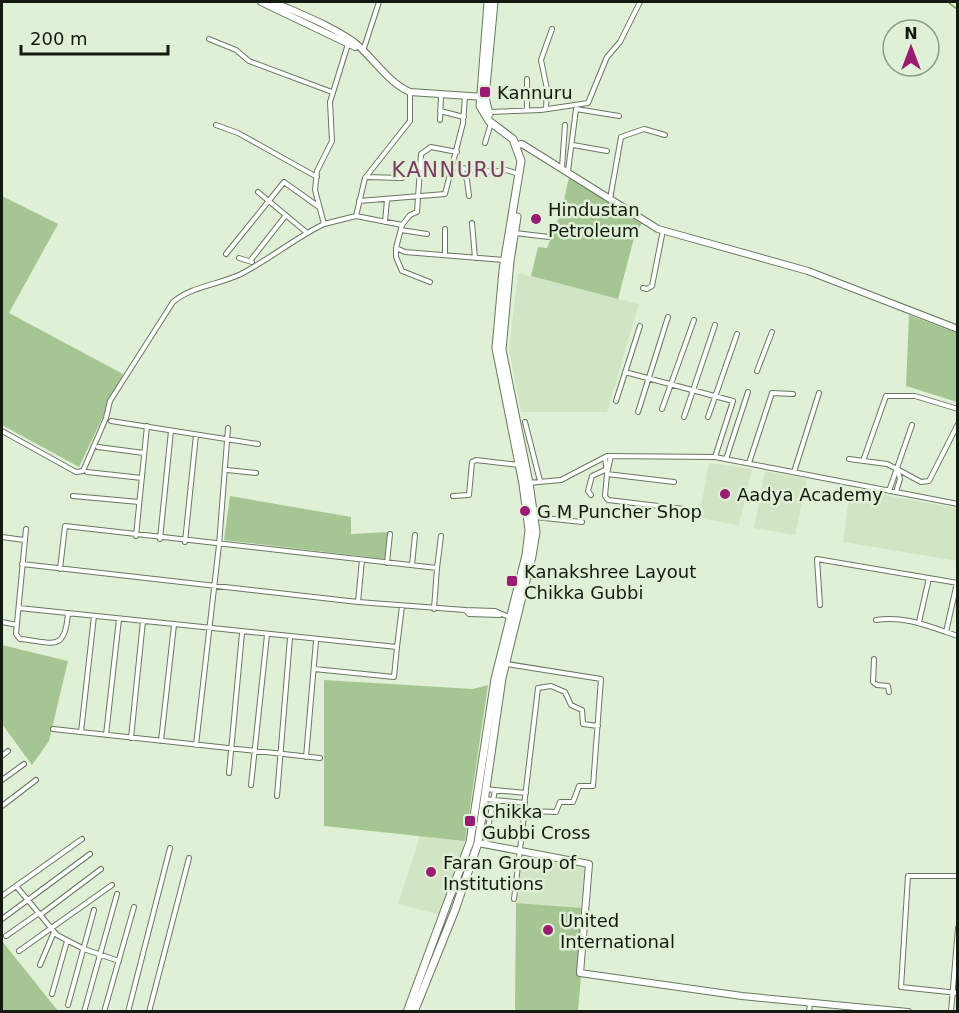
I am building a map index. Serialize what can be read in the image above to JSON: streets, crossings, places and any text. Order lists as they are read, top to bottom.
{
  "districts": ["KANNURU"],
  "places": {
    "transit": ["Kannuru", "Kanakshree Layout Chikka Gubbi", "Chikka Gubbi Cross"],
    "other": [
      "Hindustan Petroleum",
      "Aadya Academy",
      "G M Puncher Shop",
      "Faran Group of Institutions",
      "United International"
    ]
  },
  "scale_bar": "200 m",
  "north": "top"
}
